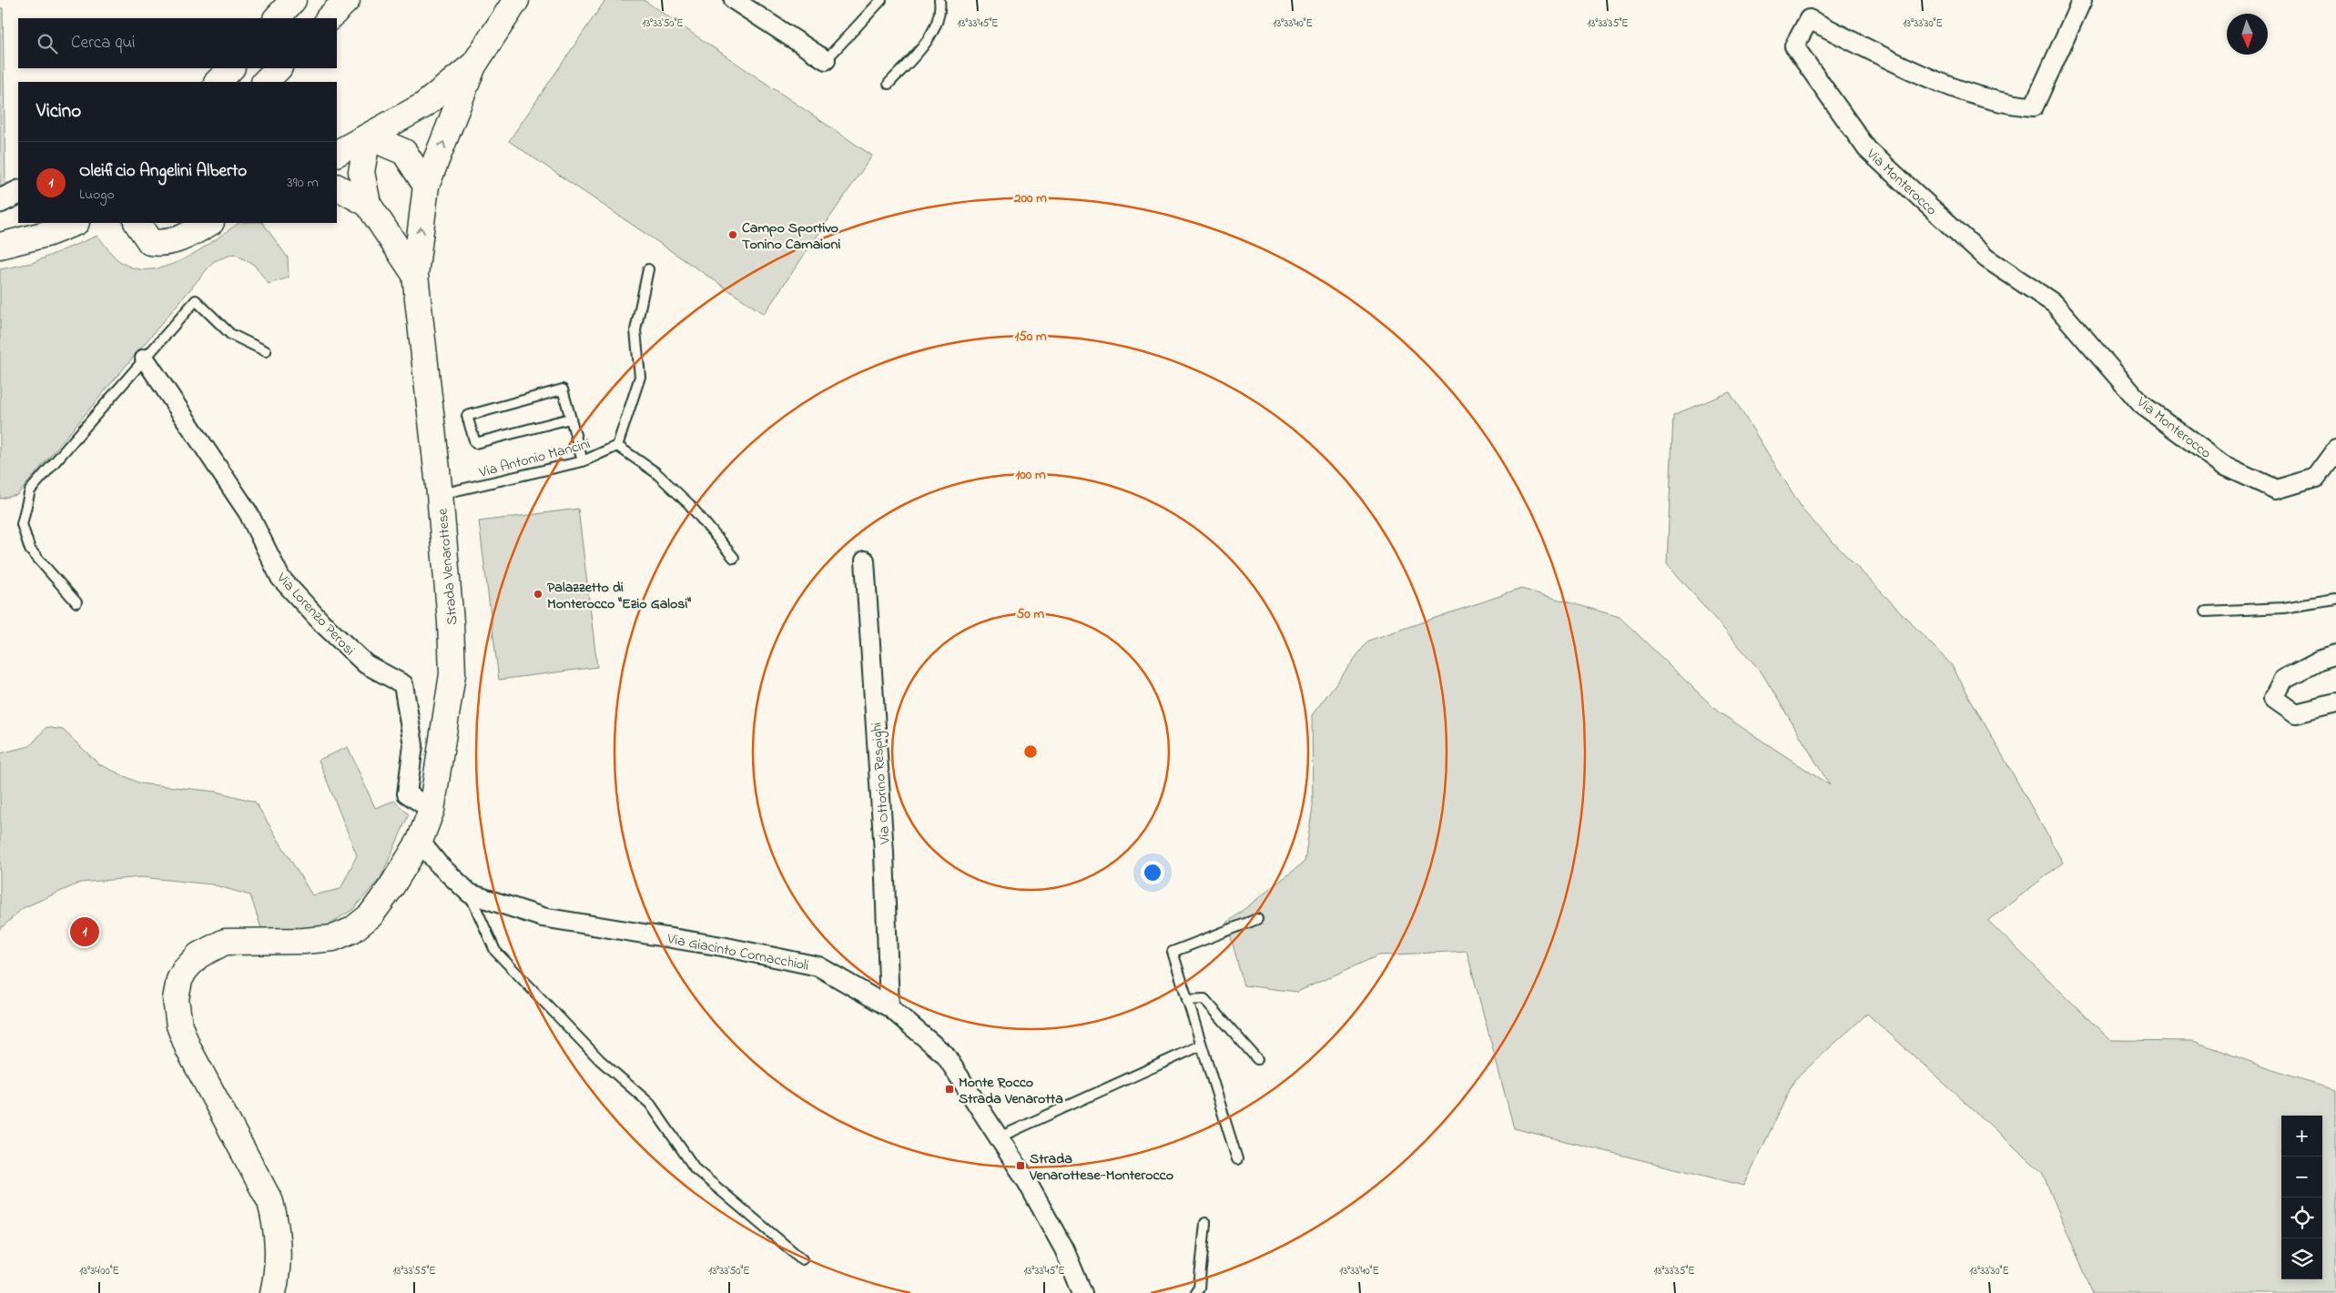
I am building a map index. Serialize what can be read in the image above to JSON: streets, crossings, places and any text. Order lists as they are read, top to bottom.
{
  "streets": {
    "main road": ["Strada Venarottese"],
    "street": [
      "Via Monterocco",
      "Via Lorenzo Perosi",
      "Via Ottorino Respighi",
      "Via Giacinto Cornacchioli"
    ],
    "lane": ["Via Antonio Mancini"]
  },
  "crossings": [
    ["Via Antonio Mancini", "Strada Venarottese"],
    ["Strada Venarottese", "Via Lorenzo Perosi"],
    ["Strada Venarottese", "Via Giacinto Cornacchioli"],
    ["Via Ottorino Respighi", "Via Giacinto Cornacchioli"]
  ],
  "places": {
    "other": ["Campo Sportivo Tonino Camaioni", "Palazzetto di Monterocco \"Ezio Galosi\""],
    "transit": ["Monte Rocco Strada Venarotta", "Strada Venarottese-Monterocco"]
  },
  "north": "bottom",
  "page": {
    "search": "Cerca qui",
    "heading": "Vicino",
    "list": [
      {
        "mark": "1",
        "name": "Oleificio Angelini Alberto",
        "note": "Luogo",
        "value": "390 m"
      }
    ],
    "pins": "1",
    "map_buttons": ["+", "−"]
  },
  "coordinates": [
    "13°33'50\"E",
    "13°33'45\"E",
    "13°33'40\"E",
    "13°33'35\"E",
    "13°33'30\"E",
    "13°34'00\"E",
    "13°33'55\"E"
  ],
  "rings": [
    "200 m",
    "150 m",
    "100 m",
    "50 m"
  ]
}
